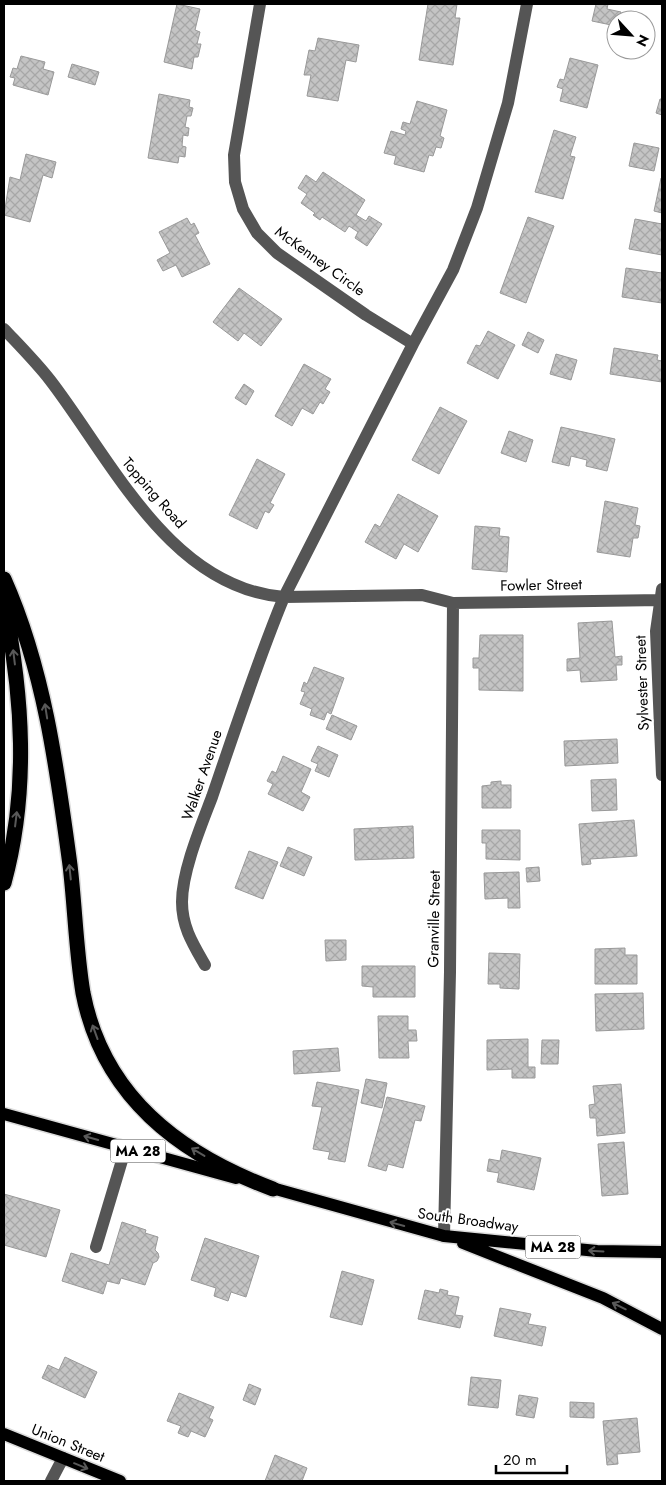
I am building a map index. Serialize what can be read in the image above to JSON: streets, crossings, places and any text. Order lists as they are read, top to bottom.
{
  "streets": {
    "main road": ["MA 28", "South Broadway", "Union Street"],
    "street": [
      "McKenney Circle",
      "Topping Road",
      "Fowler Street",
      "Sylvester Street",
      "Walker Avenue",
      "Granville Street"
    ]
  },
  "crossings": [
    ["Topping Road", "Fowler Street"],
    ["Topping Road", "Walker Avenue"],
    ["Fowler Street", "Sylvester Street"],
    ["Fowler Street", "Granville Street"],
    ["Granville Street", "South Broadway"],
    ["MA 28", "South Broadway"]
  ],
  "one_way": ["Union Street"],
  "scale_bar": "20 m",
  "north": "bottom right"
}
